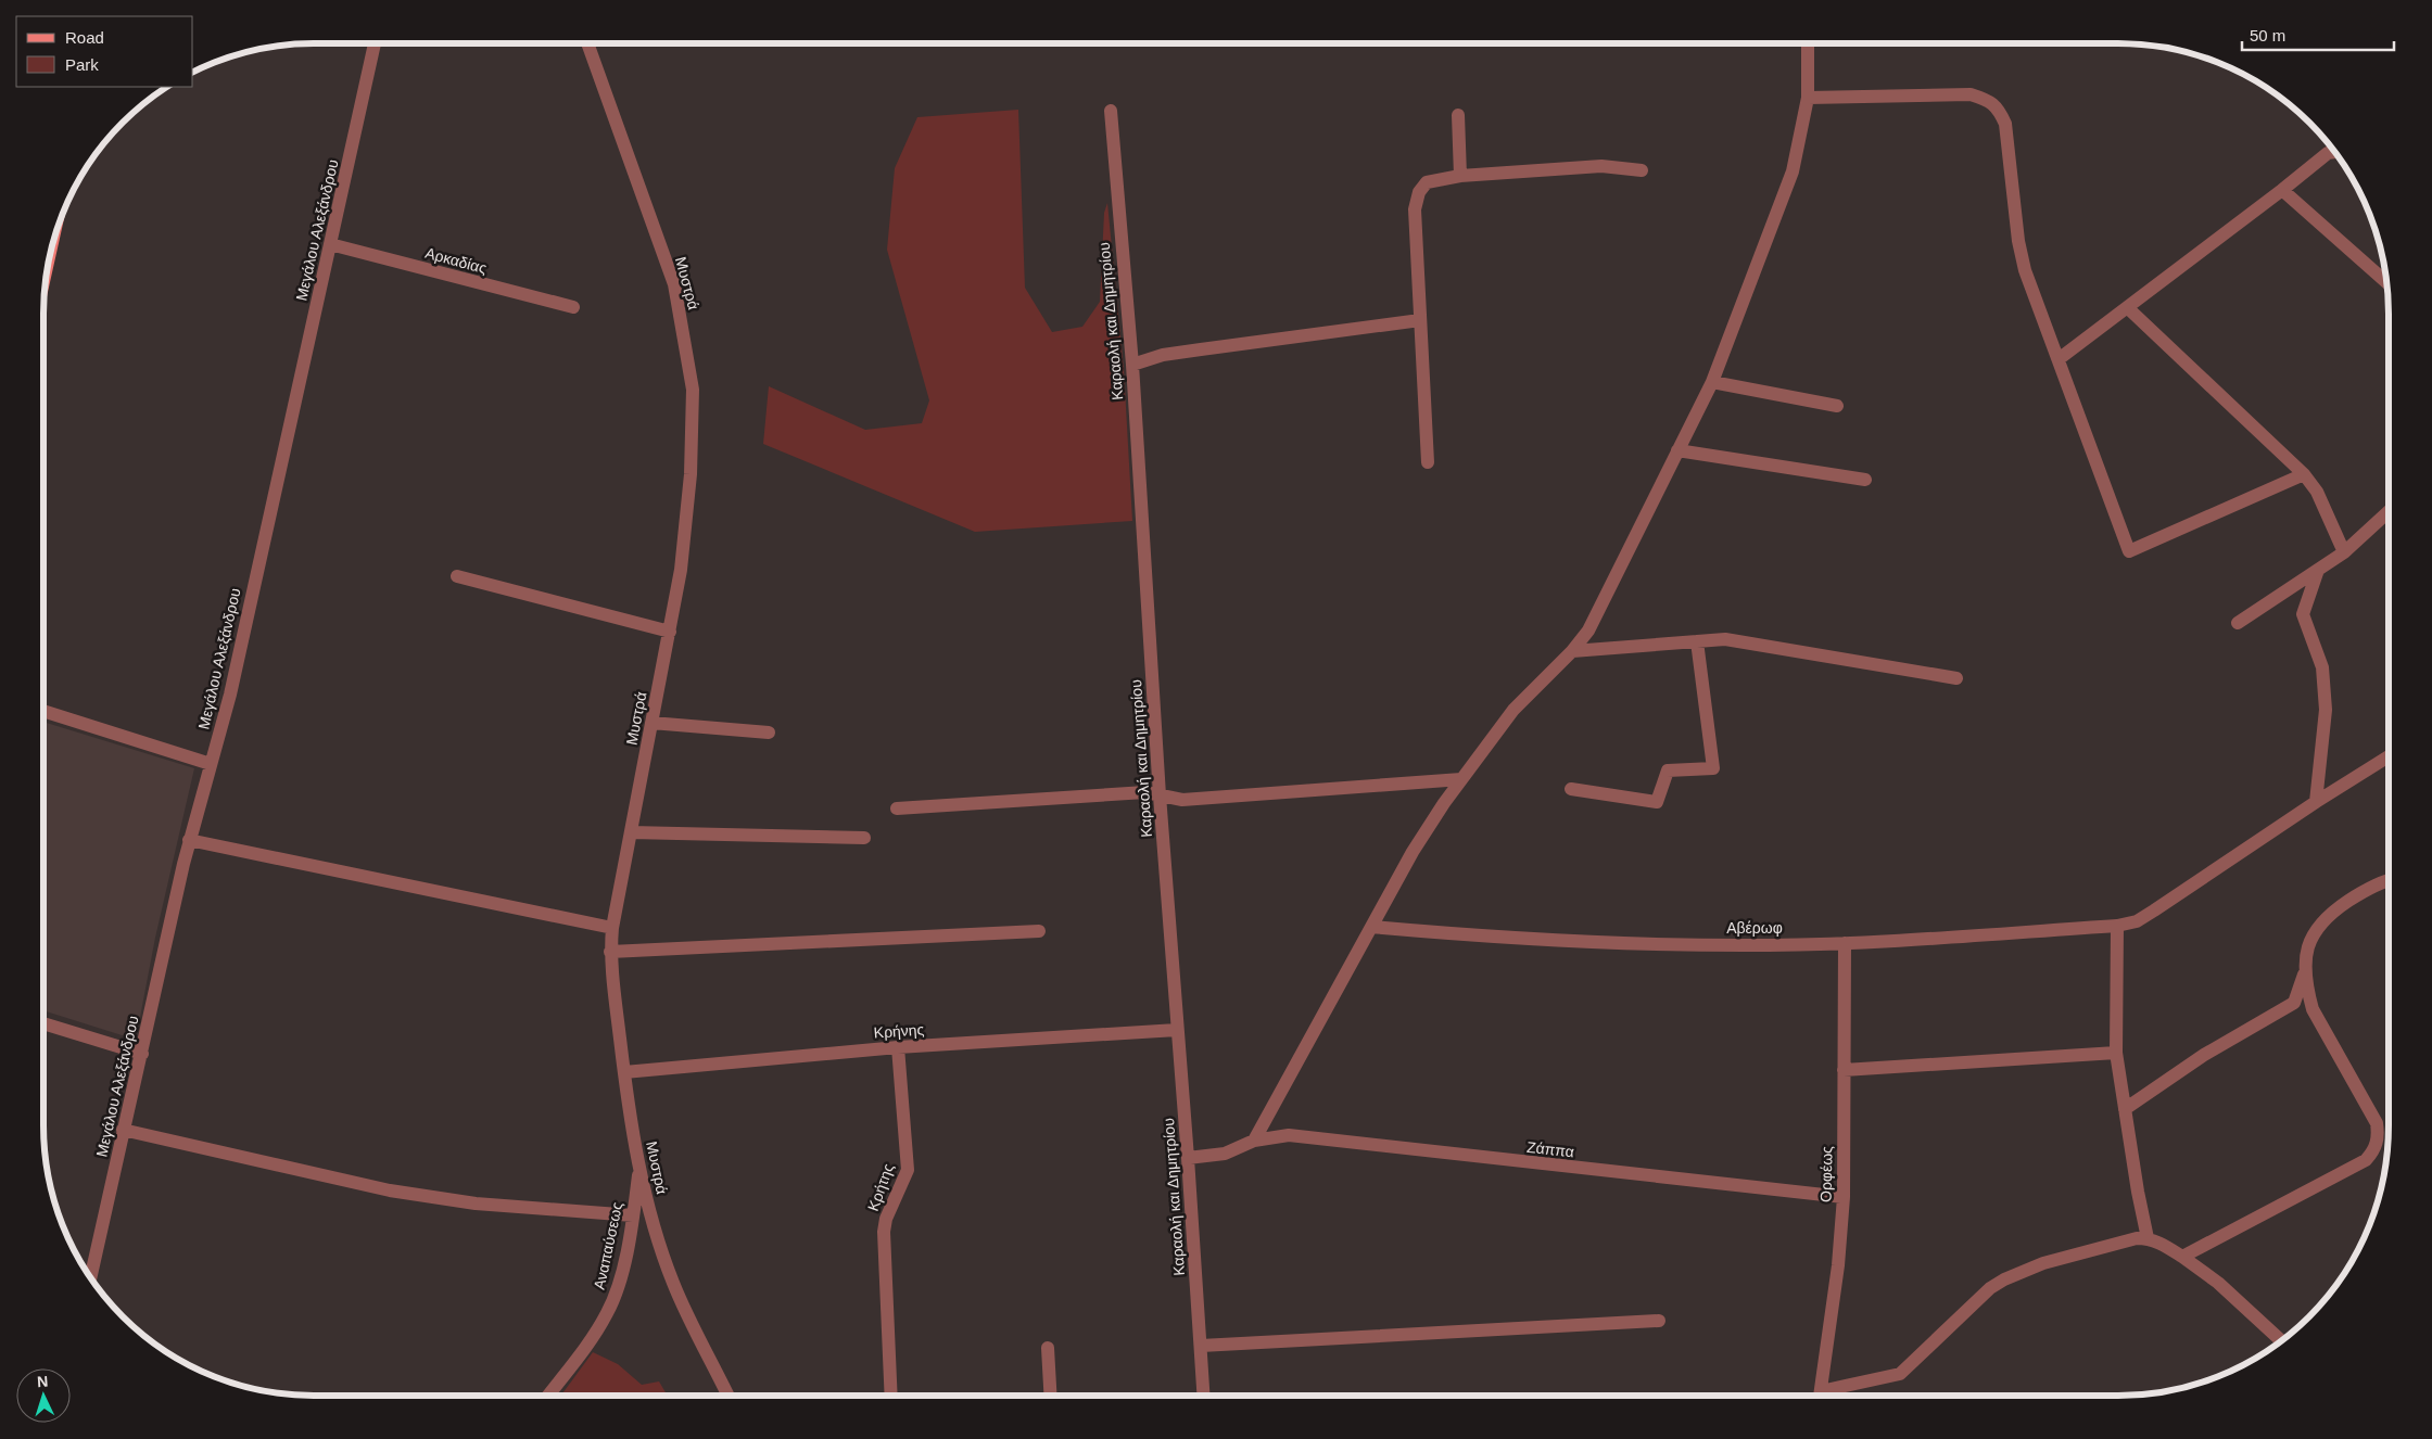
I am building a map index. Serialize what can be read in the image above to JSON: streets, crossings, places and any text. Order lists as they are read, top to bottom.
{
  "streets": {
    "street": [
      "Μεγάλου Αλεξάνδρου",
      "Αρκαδίας",
      "Μυστρά",
      "Καραολή και Δημητρίου",
      "Αβέρωφ",
      "Κρήνης",
      "Ζάππα",
      "Ορφέως",
      "Κρήτης",
      "Αναπαύσεως"
    ]
  },
  "crossings": [
    ["Μεγάλου Αλεξάνδρου", "Αρκαδίας"],
    ["Μυστρά", "Κρήνης"],
    ["Μυστρά", "Αναπαύσεως"],
    ["Καραολή και Δημητρίου", "Κρήνης"],
    ["Καραολή και Δημητρίου", "Ζάππα"],
    ["Αβέρωφ", "Ορφέως"],
    ["Κρήνης", "Κρήτης"],
    ["Ζάππα", "Ορφέως"]
  ],
  "legend": ["Road", "Park"],
  "scale_bar": "50 m",
  "north": "top"
}
